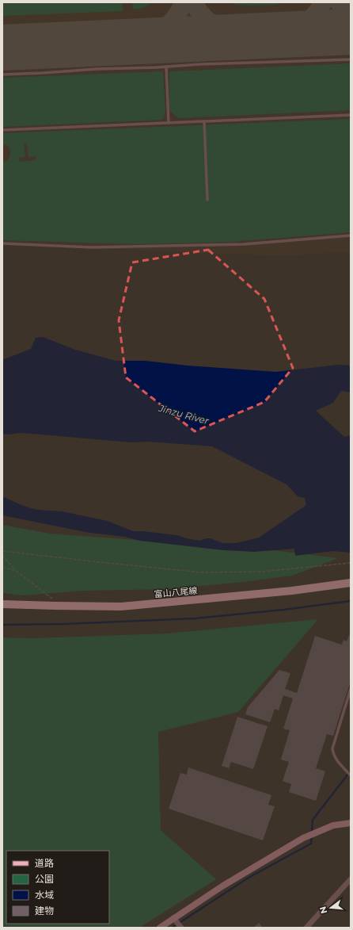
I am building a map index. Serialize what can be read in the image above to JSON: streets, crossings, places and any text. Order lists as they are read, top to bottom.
{
  "streets": {
    "main road": ["富山八尾線"]
  },
  "water": ["Jinzu River"],
  "legend": [
    "道路",
    "公園",
    "水域",
    "建物"
  ],
  "north": "left"
}
